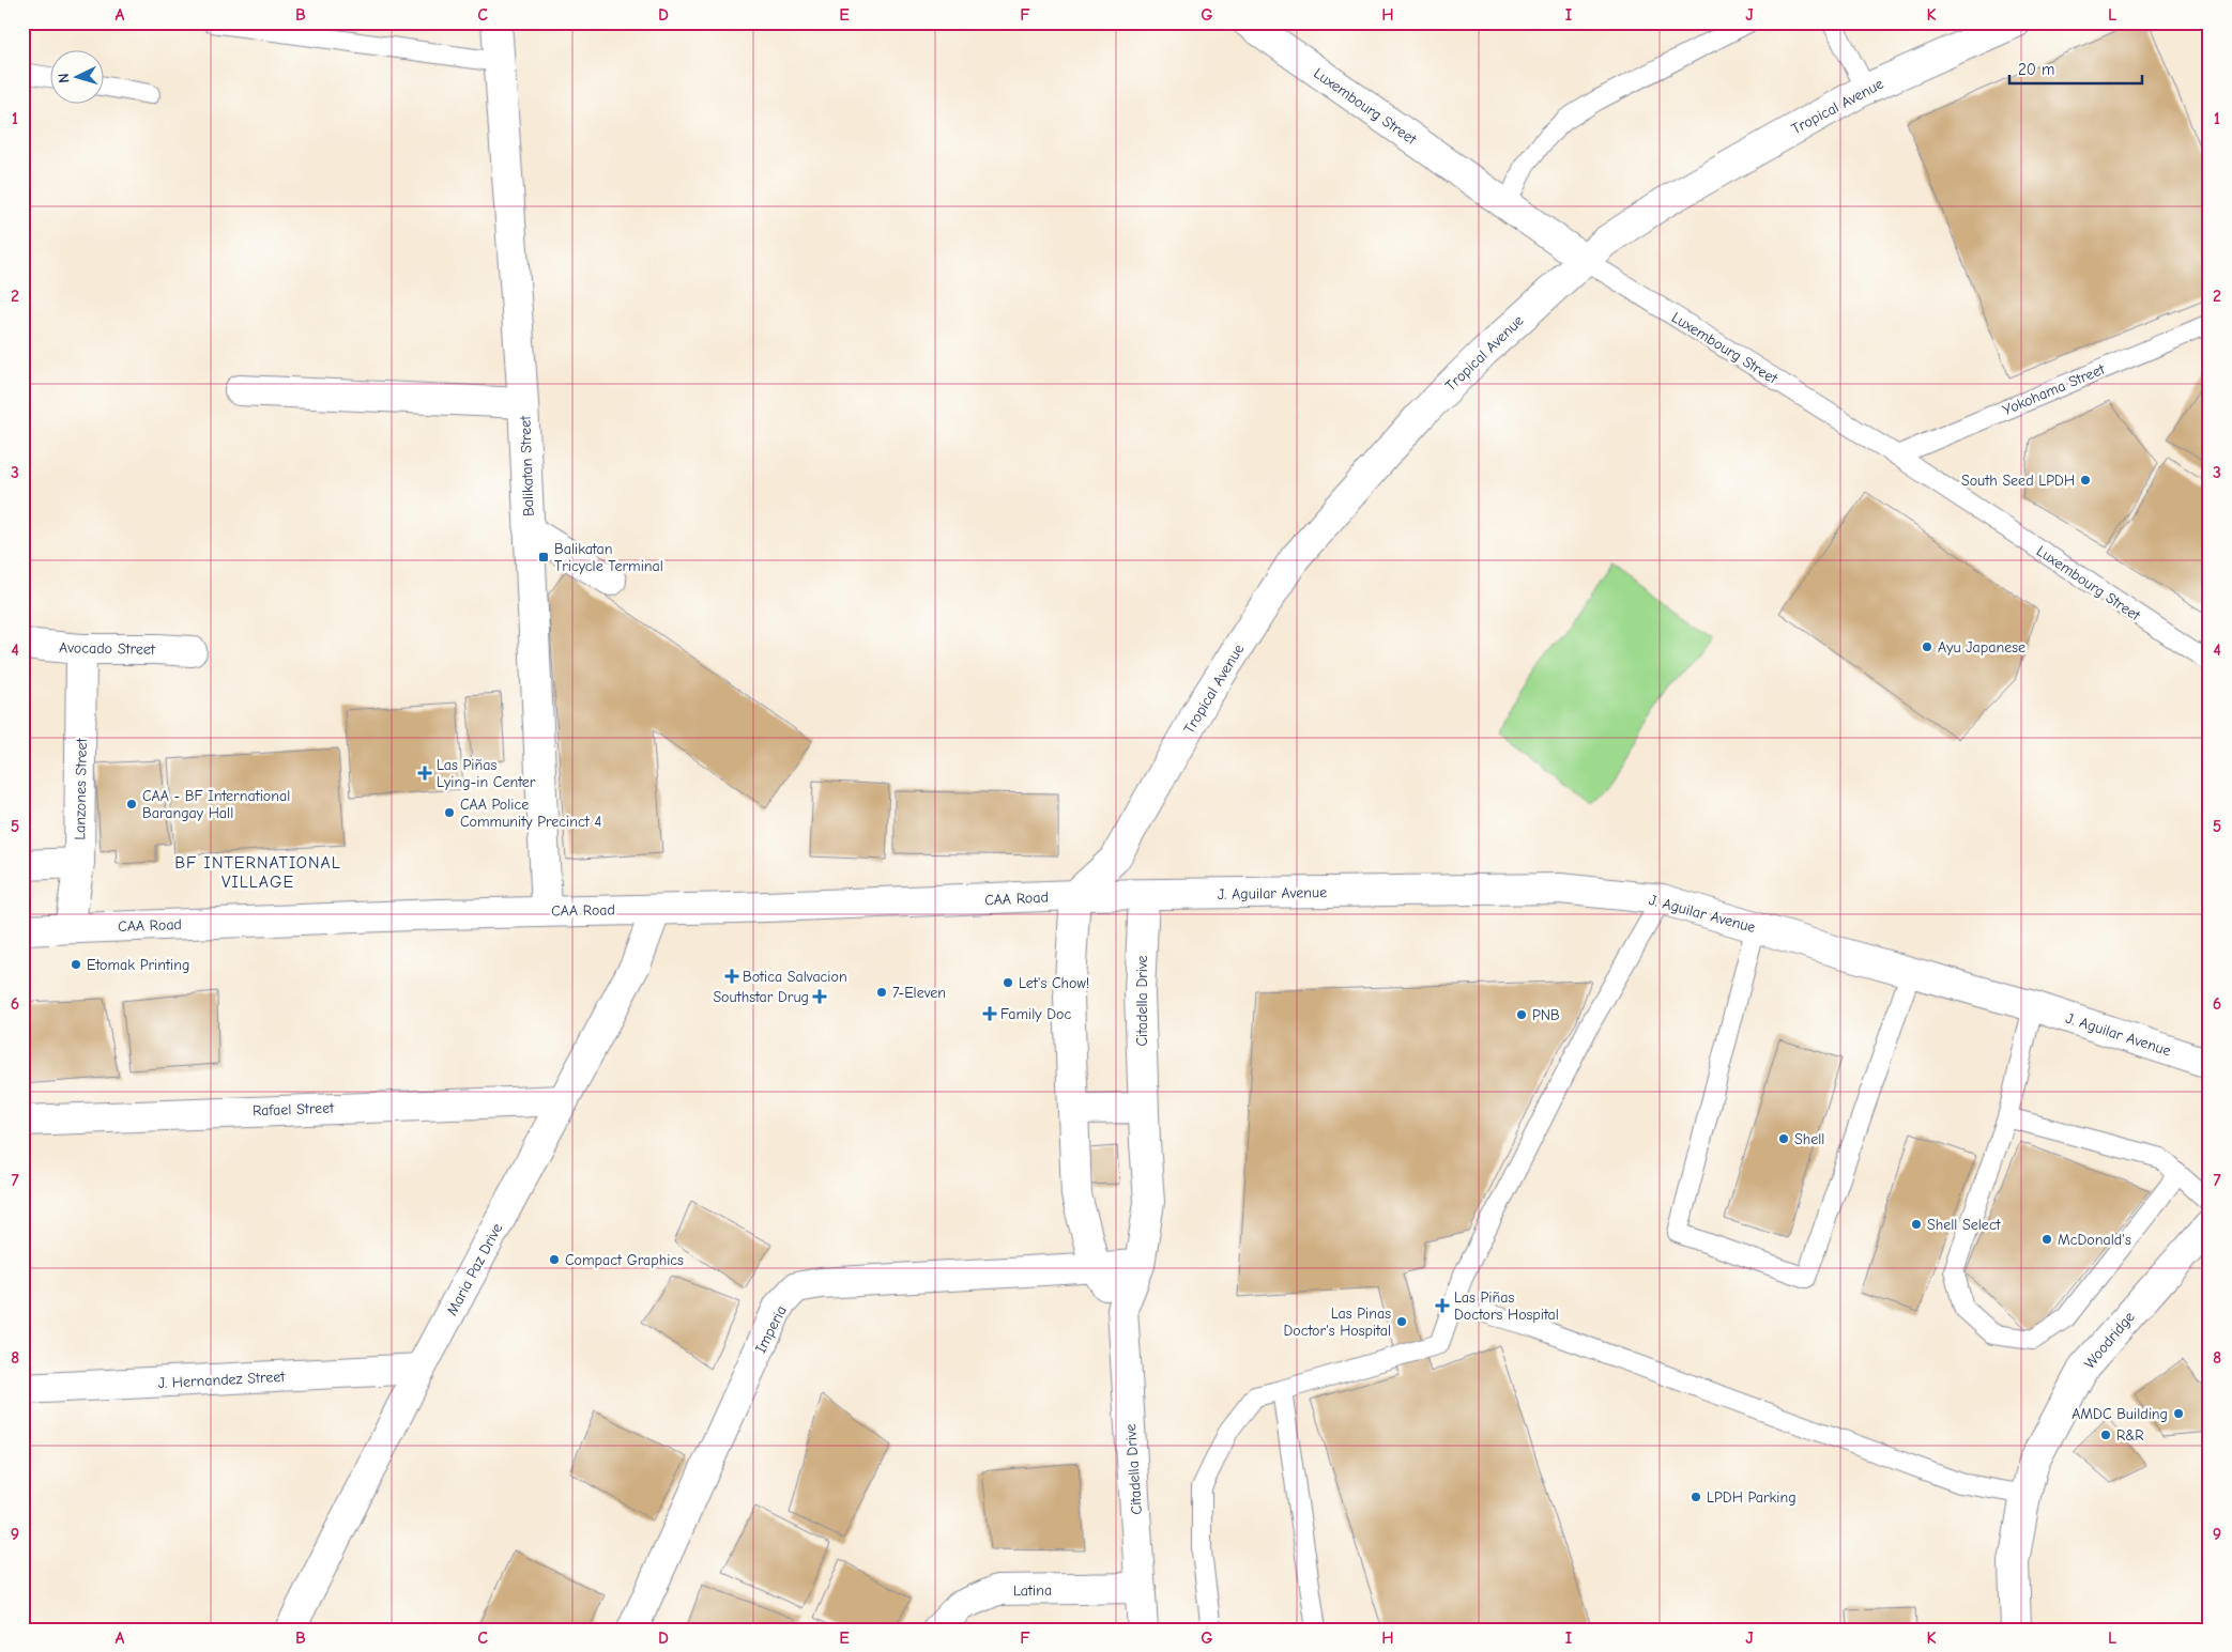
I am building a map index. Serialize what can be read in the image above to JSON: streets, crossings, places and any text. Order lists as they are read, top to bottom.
{
  "streets": {
    "street": [
      "Luxembourg Street",
      "Tropical Avenue",
      "Balikatan Street",
      "Avocado Street",
      "Lanzones Street",
      "J. Aguilar Avenue",
      "CAA Road",
      "Citadella Drive",
      "Rafael Street",
      "Maria Paz Drive",
      "Imperia",
      "Woodridge",
      "J. Hernandez Street",
      "Latina"
    ],
    "lane": ["Yokohama Street"]
  },
  "crossings": [
    ["Luxembourg Street", "Tropical Avenue"],
    ["Luxembourg Street", "Yokohama Street"],
    ["Tropical Avenue", "CAA Road"],
    ["Balikatan Street", "CAA Road"],
    ["Avocado Street", "Lanzones Street"],
    ["Lanzones Street", "CAA Road"],
    ["J. Aguilar Avenue", "CAA Road"],
    ["J. Aguilar Avenue", "Citadella Drive"],
    ["CAA Road", "Citadella Drive"],
    ["CAA Road", "Maria Paz Drive"],
    ["Citadella Drive", "Imperia"],
    ["Citadella Drive", "Latina"],
    ["Rafael Street", "Maria Paz Drive"],
    ["Maria Paz Drive", "J. Hernandez Street"]
  ],
  "districts": ["BF INTERNATIONAL VILLAGE"],
  "places": {
    "other": [
      "South Seed LPDH",
      "Ayu Japanese",
      "CAA - BF International Barangay Hall",
      "CAA Police Community Precinct 4",
      "Etomak Printing",
      "Let's Chow!",
      "7-Eleven",
      "PNB",
      "Shell",
      "Shell Select",
      "McDonald's",
      "Compact Graphics",
      "Las Pinas Doctor's Hospital",
      "AMDC Building",
      "R&R",
      "LPDH Parking"
    ],
    "transit": ["Balikatan Tricycle Terminal"],
    "health": [
      "Las Piñas Lying-in Center",
      "Botica Salvacion",
      "Southstar Drug",
      "Family Doc",
      "Las Piñas Doctors Hospital"
    ]
  },
  "scale_bar": "20 m",
  "north": "left",
  "grid": {
    "columns": [
      "A",
      "B",
      "C",
      "D",
      "E",
      "F",
      "G",
      "H",
      "I",
      "J",
      "K",
      "L"
    ],
    "rows": [
      "1",
      "2",
      "3",
      "4",
      "5",
      "6",
      "7",
      "8",
      "9"
    ]
  }
}
